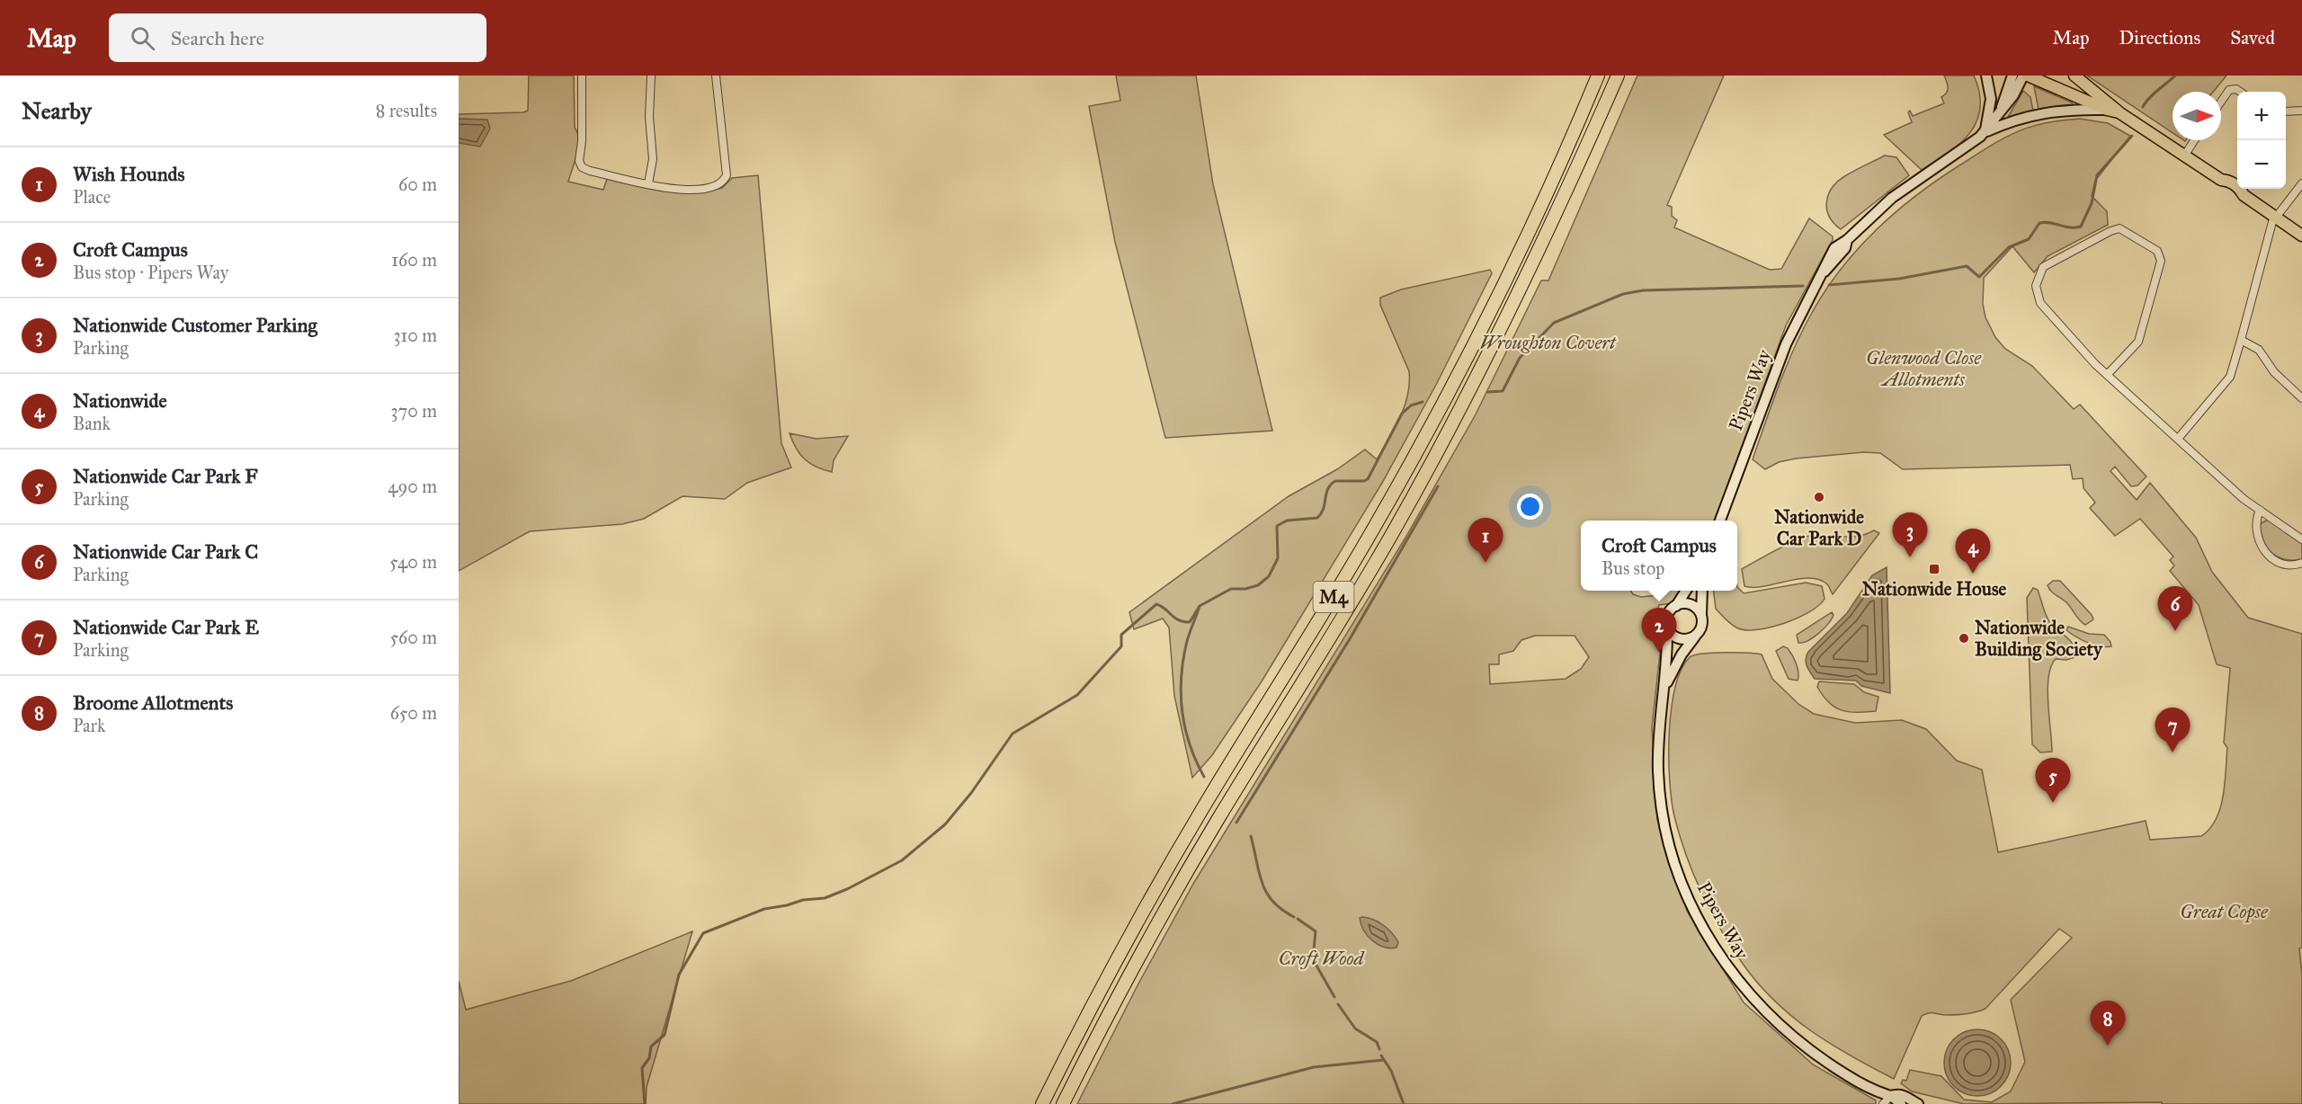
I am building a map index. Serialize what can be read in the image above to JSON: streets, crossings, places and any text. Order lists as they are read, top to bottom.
{
  "streets": {
    "highway": ["M4"],
    "main road": ["Pipers Way"]
  },
  "parks": [
    "Wroughton Covert",
    "Glenwood Close Allotments",
    "Great Copse",
    "Croft Wood"
  ],
  "places": {
    "other": ["Nationwide Car Park D", "Nationwide Building Society"],
    "transit": ["Nationwide House"]
  },
  "north": "right",
  "page": {
    "header": "Map",
    "search": "Search here",
    "nav": ["Map", "Directions", "Saved"],
    "heading": ["Nearby", "8 results"],
    "map_buttons": ["+", "−"],
    "list": [
      {
        "mark": "1",
        "name": "Wish Hounds",
        "note": "Place",
        "value": "60 m"
      },
      {
        "mark": "2",
        "name": "Croft Campus",
        "note": "Bus stop · Pipers Way",
        "value": "160 m"
      },
      {
        "mark": "3",
        "name": "Nationwide Customer Parking",
        "note": "Parking",
        "value": "310 m"
      },
      {
        "mark": "4",
        "name": "Nationwide",
        "note": "Bank",
        "value": "370 m"
      },
      {
        "mark": "5",
        "name": "Nationwide Car Park F",
        "note": "Parking",
        "value": "490 m"
      },
      {
        "mark": "6",
        "name": "Nationwide Car Park C",
        "note": "Parking",
        "value": "540 m"
      },
      {
        "mark": "7",
        "name": "Nationwide Car Park E",
        "note": "Parking",
        "value": "560 m"
      },
      {
        "mark": "8",
        "name": "Broome Allotments",
        "note": "Park",
        "value": "650 m"
      }
    ],
    "pins": [
      "3",
      "1",
      "4",
      "6",
      "2",
      "7",
      "5",
      "8"
    ],
    "popup": ["Croft Campus", "Bus stop"]
  }
}
